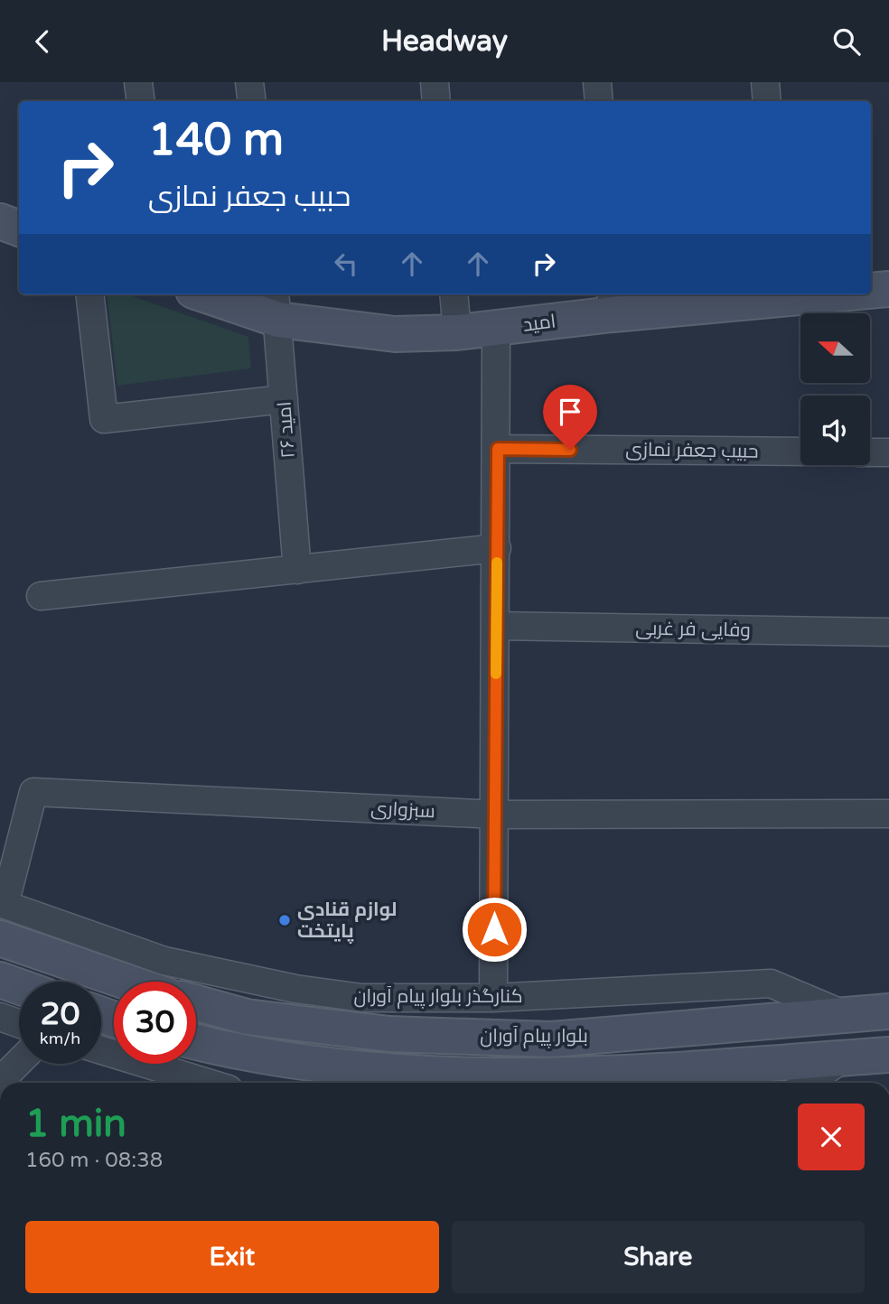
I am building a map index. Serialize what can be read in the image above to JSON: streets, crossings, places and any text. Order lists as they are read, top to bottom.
{
  "streets": {
    "main road": ["امید", "بلوار پیام آوران"],
    "street": [
      "امید ۲۶",
      "حبیب جعفر نمازی",
      "وفایی فر غربی",
      "سبزواری",
      "کنارگذر بلوار پیام آوران"
    ]
  },
  "crossings": [
    ["امید", "امید ۲۶"],
    ["سبزواری", "کنارگذر بلوار پیام آوران"],
    ["کنارگذر بلوار پیام آوران", "بلوار پیام آوران"]
  ],
  "places": ["لوازم قنادی پایتخت"],
  "north": "left",
  "page": {
    "header": "Headway",
    "turn": ["140 m", "حبیب جعفر نمازی"],
    "speed": "20 km/h",
    "limit": "30",
    "heading": ["1 min", "160 m · 08:38"],
    "buttons": ["Exit", "Share"]
  }
}
